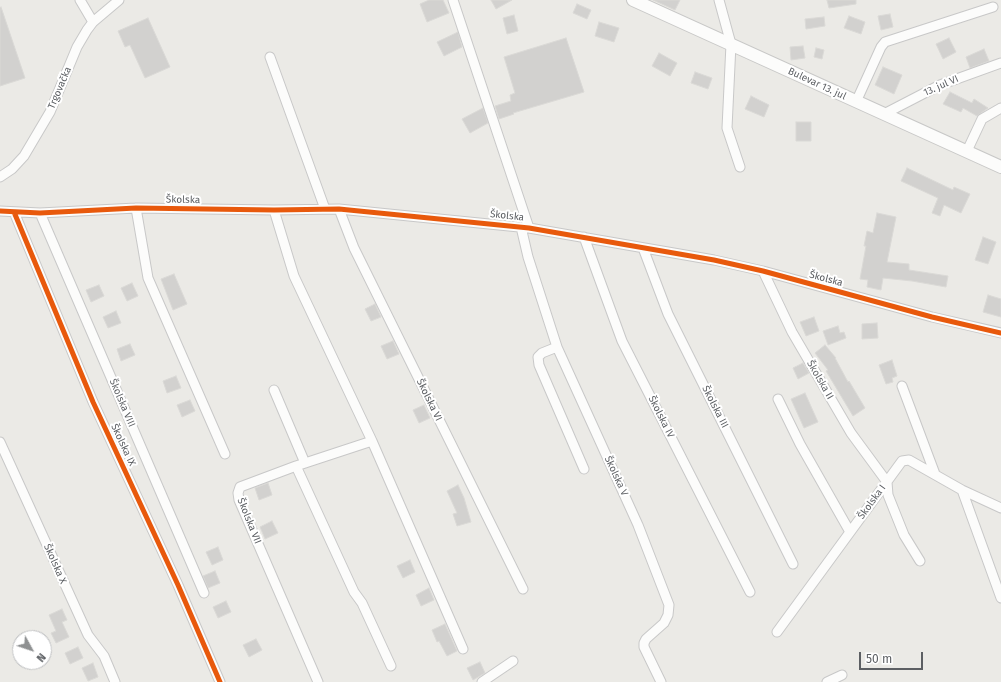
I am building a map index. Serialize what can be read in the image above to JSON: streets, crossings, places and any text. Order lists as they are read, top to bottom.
{
  "streets": {
    "street": [
      "Bulevar 13. jul",
      "13. jul VI",
      "Trgovačka",
      "Školska",
      "Školska II",
      "Školska VI",
      "Školska VIII",
      "Školska III",
      "Školska IV",
      "Školska IX",
      "Školska V",
      "Školska I",
      "Školska VII",
      "Školska X"
    ]
  },
  "crossings": [
    ["Bulevar 13. jul", "13. jul VI"],
    ["Školska", "Školska II"],
    ["Školska", "Školska VI"],
    ["Školska", "Školska VIII"],
    ["Školska", "Školska III"],
    ["Školska", "Školska IV"],
    ["Školska", "Školska IX"],
    ["Školska", "Školska V"],
    ["Školska II", "Školska I"]
  ],
  "scale_bar": "50 m",
  "north": "bottom right"
}
